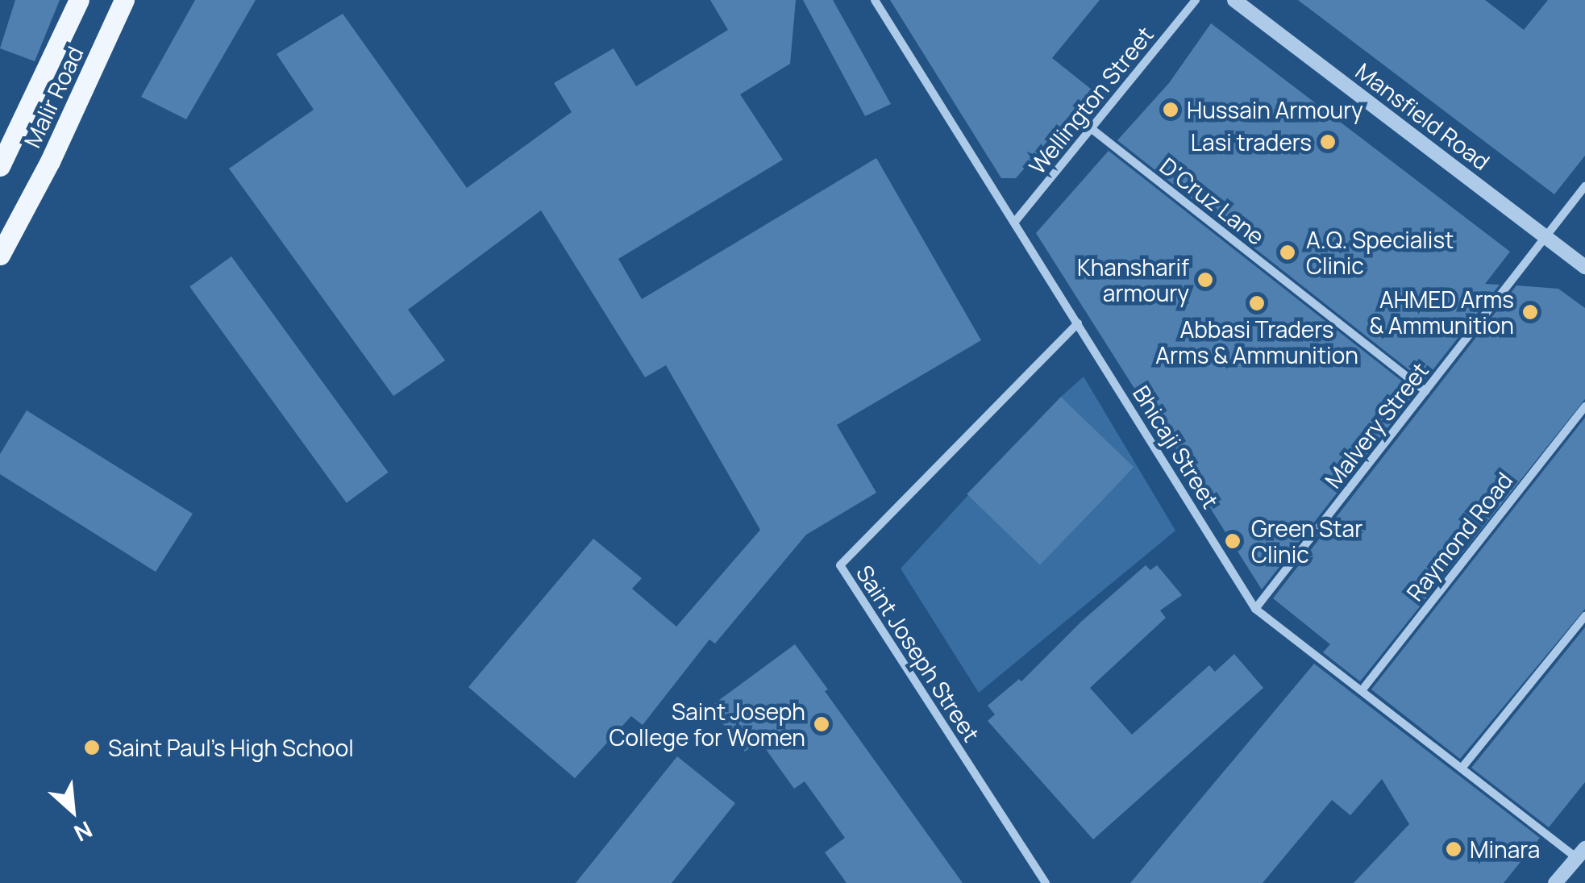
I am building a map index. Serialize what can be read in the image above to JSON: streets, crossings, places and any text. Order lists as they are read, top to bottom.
{
  "streets": {
    "main road": ["Malir Road"],
    "street": [
      "Wellington Street",
      "Mansfield Road",
      "D'Cruz Lane",
      "Malvery Street",
      "Bhicaji Street",
      "Raymond Road",
      "Saint Joseph Street"
    ]
  },
  "crossings": [
    ["Wellington Street", "D'Cruz Lane"],
    ["Wellington Street", "Bhicaji Street"],
    ["Mansfield Road", "Malvery Street"],
    ["D'Cruz Lane", "Malvery Street"],
    ["Malvery Street", "Bhicaji Street"],
    ["Bhicaji Street", "Raymond Road"],
    ["Bhicaji Street", "Saint Joseph Street"]
  ],
  "places": [
    "Hussain Armoury",
    "Lasi traders",
    "A.Q. Specialist Clinic",
    "Khansharif armoury",
    "Abbasi Traders Arms & Ammunition",
    "AHMED Arms & Ammunition",
    "Green Star Clinic",
    "Saint Joseph College for Women",
    "Saint Paul's High School",
    "Minara"
  ],
  "north": "bottom right"
}
